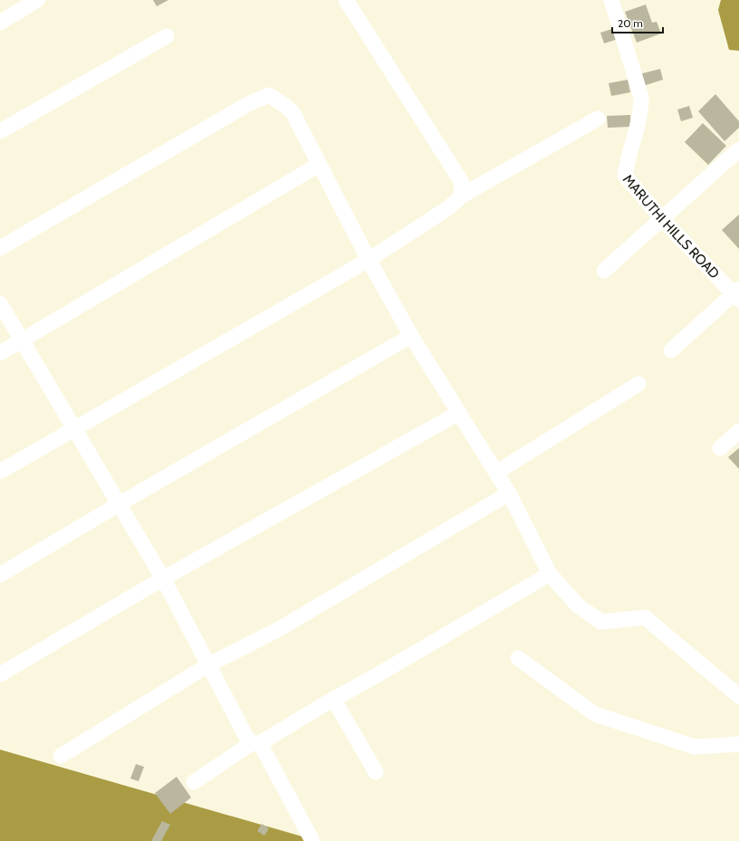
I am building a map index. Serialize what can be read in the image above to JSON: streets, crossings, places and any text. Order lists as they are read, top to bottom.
{
  "streets": {
    "street": ["MARUTHI HILLS ROAD"]
  },
  "scale_bar": "20 m"
}
